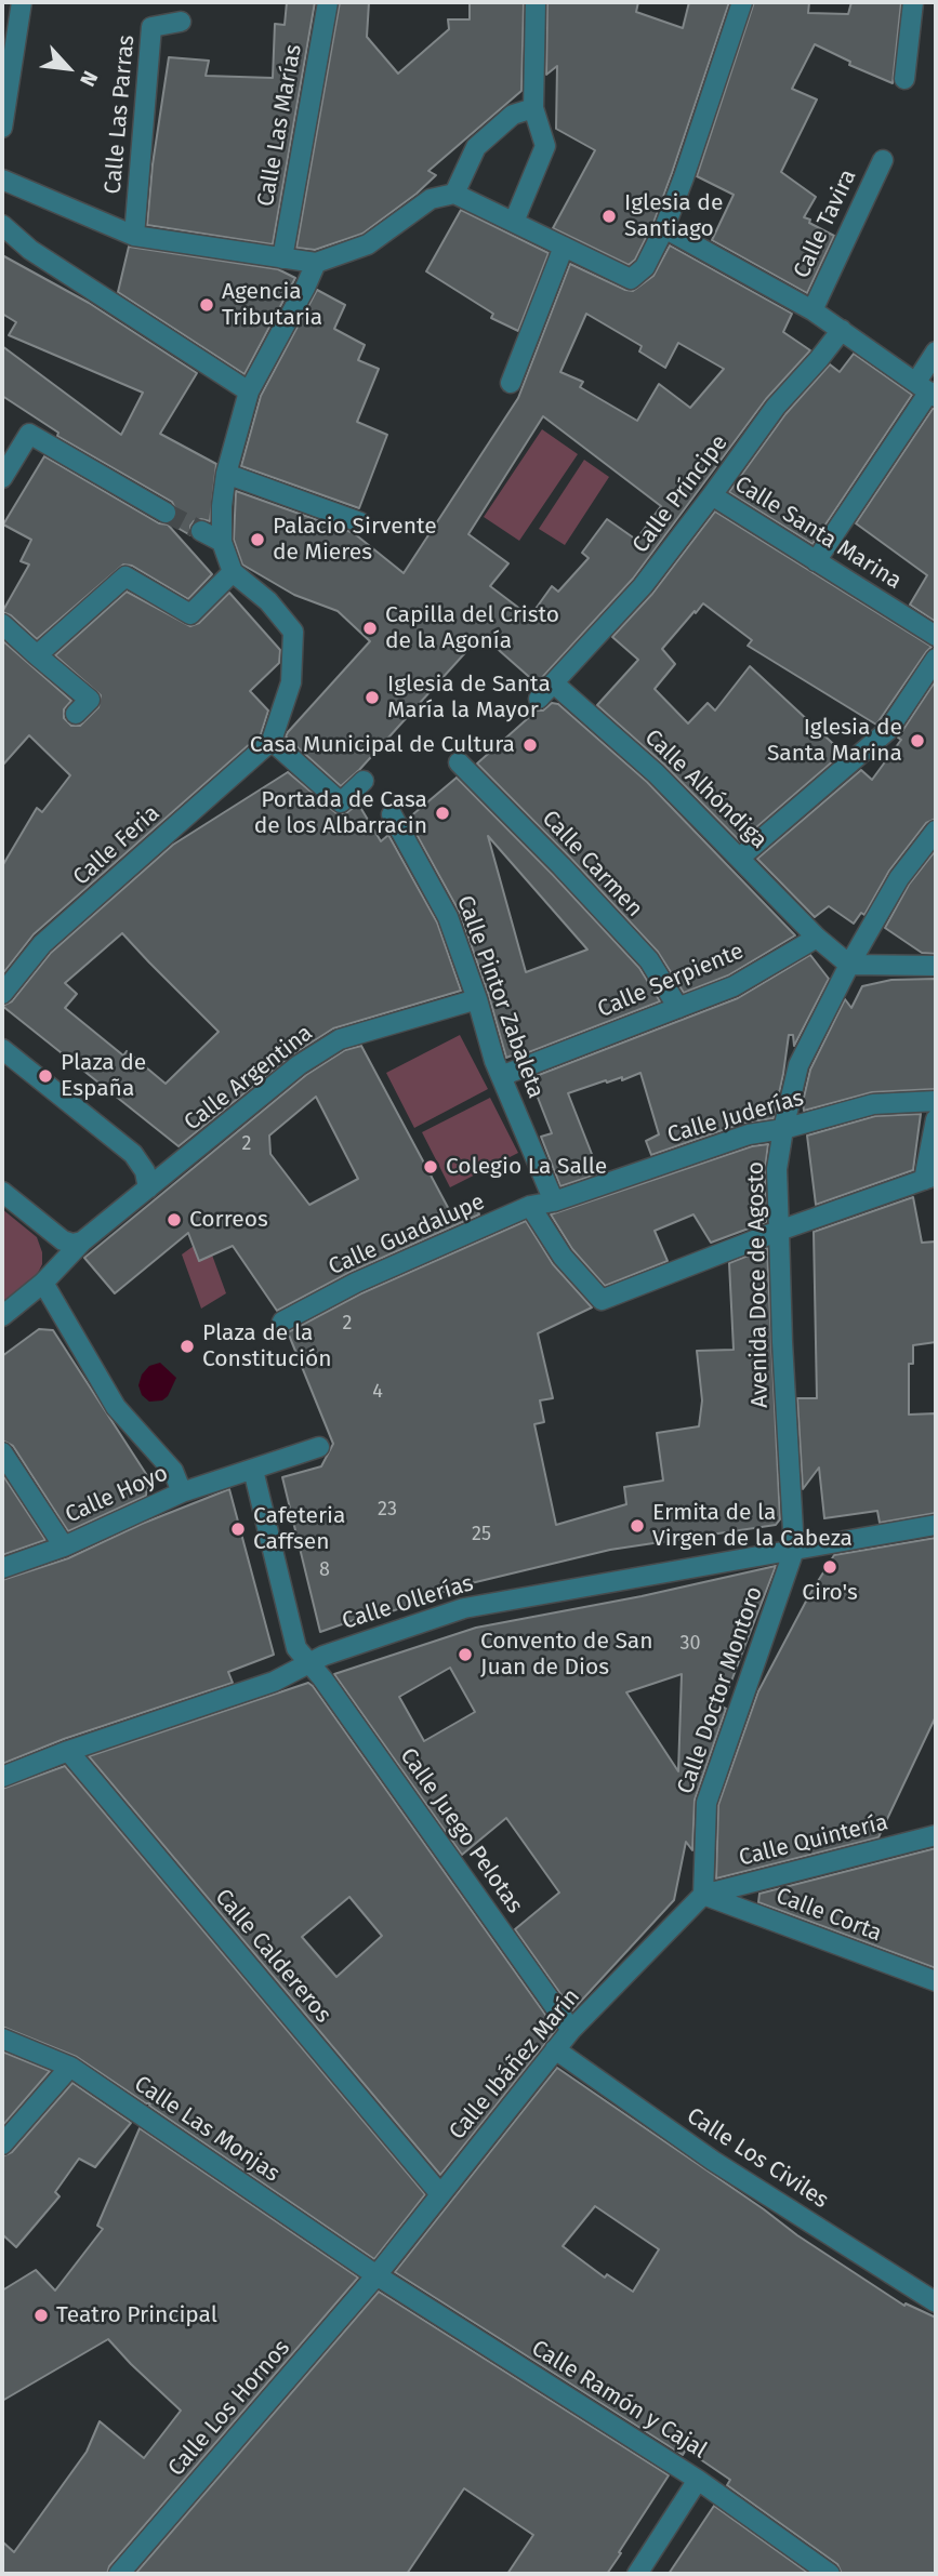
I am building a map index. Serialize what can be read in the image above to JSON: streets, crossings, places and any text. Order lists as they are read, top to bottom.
{
  "streets": {
    "street": [
      "Calle Las Parras",
      "Calle Las Marías",
      "Calle Tavira",
      "Calle Príncipe",
      "Calle Santa Marina",
      "Calle Alhóndiga",
      "Calle Feria",
      "Calle Carmen",
      "Calle Serpiente",
      "Calle Pintor Zabaleta",
      "Calle Argentina",
      "Calle Juderías",
      "Calle Guadalupe",
      "Avenida Doce de Agosto",
      "Calle Hoyo",
      "Calle Ollerías",
      "Calle Doctor Montoro",
      "Calle Juego Pelotas",
      "Calle Quintería",
      "Calle Corta",
      "Calle Caldereros",
      "Calle Ibáñez Marín",
      "Calle Las Monjas",
      "Calle Los Civiles",
      "Calle Ramón y Cajal",
      "Calle Los Hornos"
    ]
  },
  "crossings": [
    ["Calle Príncipe", "Calle Santa Marina"],
    ["Calle Príncipe", "Calle Alhóndiga"],
    ["Calle Alhóndiga", "Calle Serpiente"],
    ["Calle Carmen", "Calle Serpiente"],
    ["Calle Serpiente", "Calle Pintor Zabaleta"],
    ["Calle Pintor Zabaleta", "Calle Argentina"],
    ["Calle Pintor Zabaleta", "Calle Juderías"],
    ["Calle Pintor Zabaleta", "Calle Guadalupe"],
    ["Calle Juderías", "Calle Guadalupe"],
    ["Calle Juderías", "Avenida Doce de Agosto"],
    ["Avenida Doce de Agosto", "Calle Ollerías"],
    ["Avenida Doce de Agosto", "Calle Doctor Montoro"],
    ["Calle Ollerías", "Calle Doctor Montoro"],
    ["Calle Ollerías", "Calle Juego Pelotas"],
    ["Calle Ollerías", "Calle Caldereros"],
    ["Calle Doctor Montoro", "Calle Quintería"],
    ["Calle Doctor Montoro", "Calle Corta"],
    ["Calle Doctor Montoro", "Calle Ibáñez Marín"],
    ["Calle Juego Pelotas", "Calle Ibáñez Marín"],
    ["Calle Quintería", "Calle Corta"],
    ["Calle Quintería", "Calle Ibáñez Marín"],
    ["Calle Corta", "Calle Ibáñez Marín"],
    ["Calle Caldereros", "Calle Ibáñez Marín"],
    ["Calle Ibáñez Marín", "Calle Las Monjas"],
    ["Calle Ibáñez Marín", "Calle Los Civiles"],
    ["Calle Ibáñez Marín", "Calle Ramón y Cajal"],
    ["Calle Ibáñez Marín", "Calle Los Hornos"],
    ["Calle Las Monjas", "Calle Ramón y Cajal"],
    ["Calle Las Monjas", "Calle Los Hornos"],
    ["Calle Ramón y Cajal", "Calle Los Hornos"]
  ],
  "places": [
    "Iglesia de Santiago",
    "Agencia Tributaria",
    "Palacio Sirvente de Mieres",
    "Capilla del Cristo de la Agonía",
    "Iglesia de Santa María la Mayor",
    "Iglesia de Santa Marina",
    "Casa Municipal de Cultura",
    "Portada de Casa de los Albarracin",
    "Plaza de España",
    "Colegio La Salle",
    "Correos",
    "Plaza de la Constitución",
    "Ermita de la Virgen de la Cabeza",
    "Cafeteria Caffsen",
    "Ciro's",
    "Convento de San Juan de Dios",
    "Teatro Principal"
  ],
  "house_numbers": [
    "2",
    "2",
    "4",
    "23",
    "25",
    "8",
    "30"
  ],
  "north": "bottom right"
}
